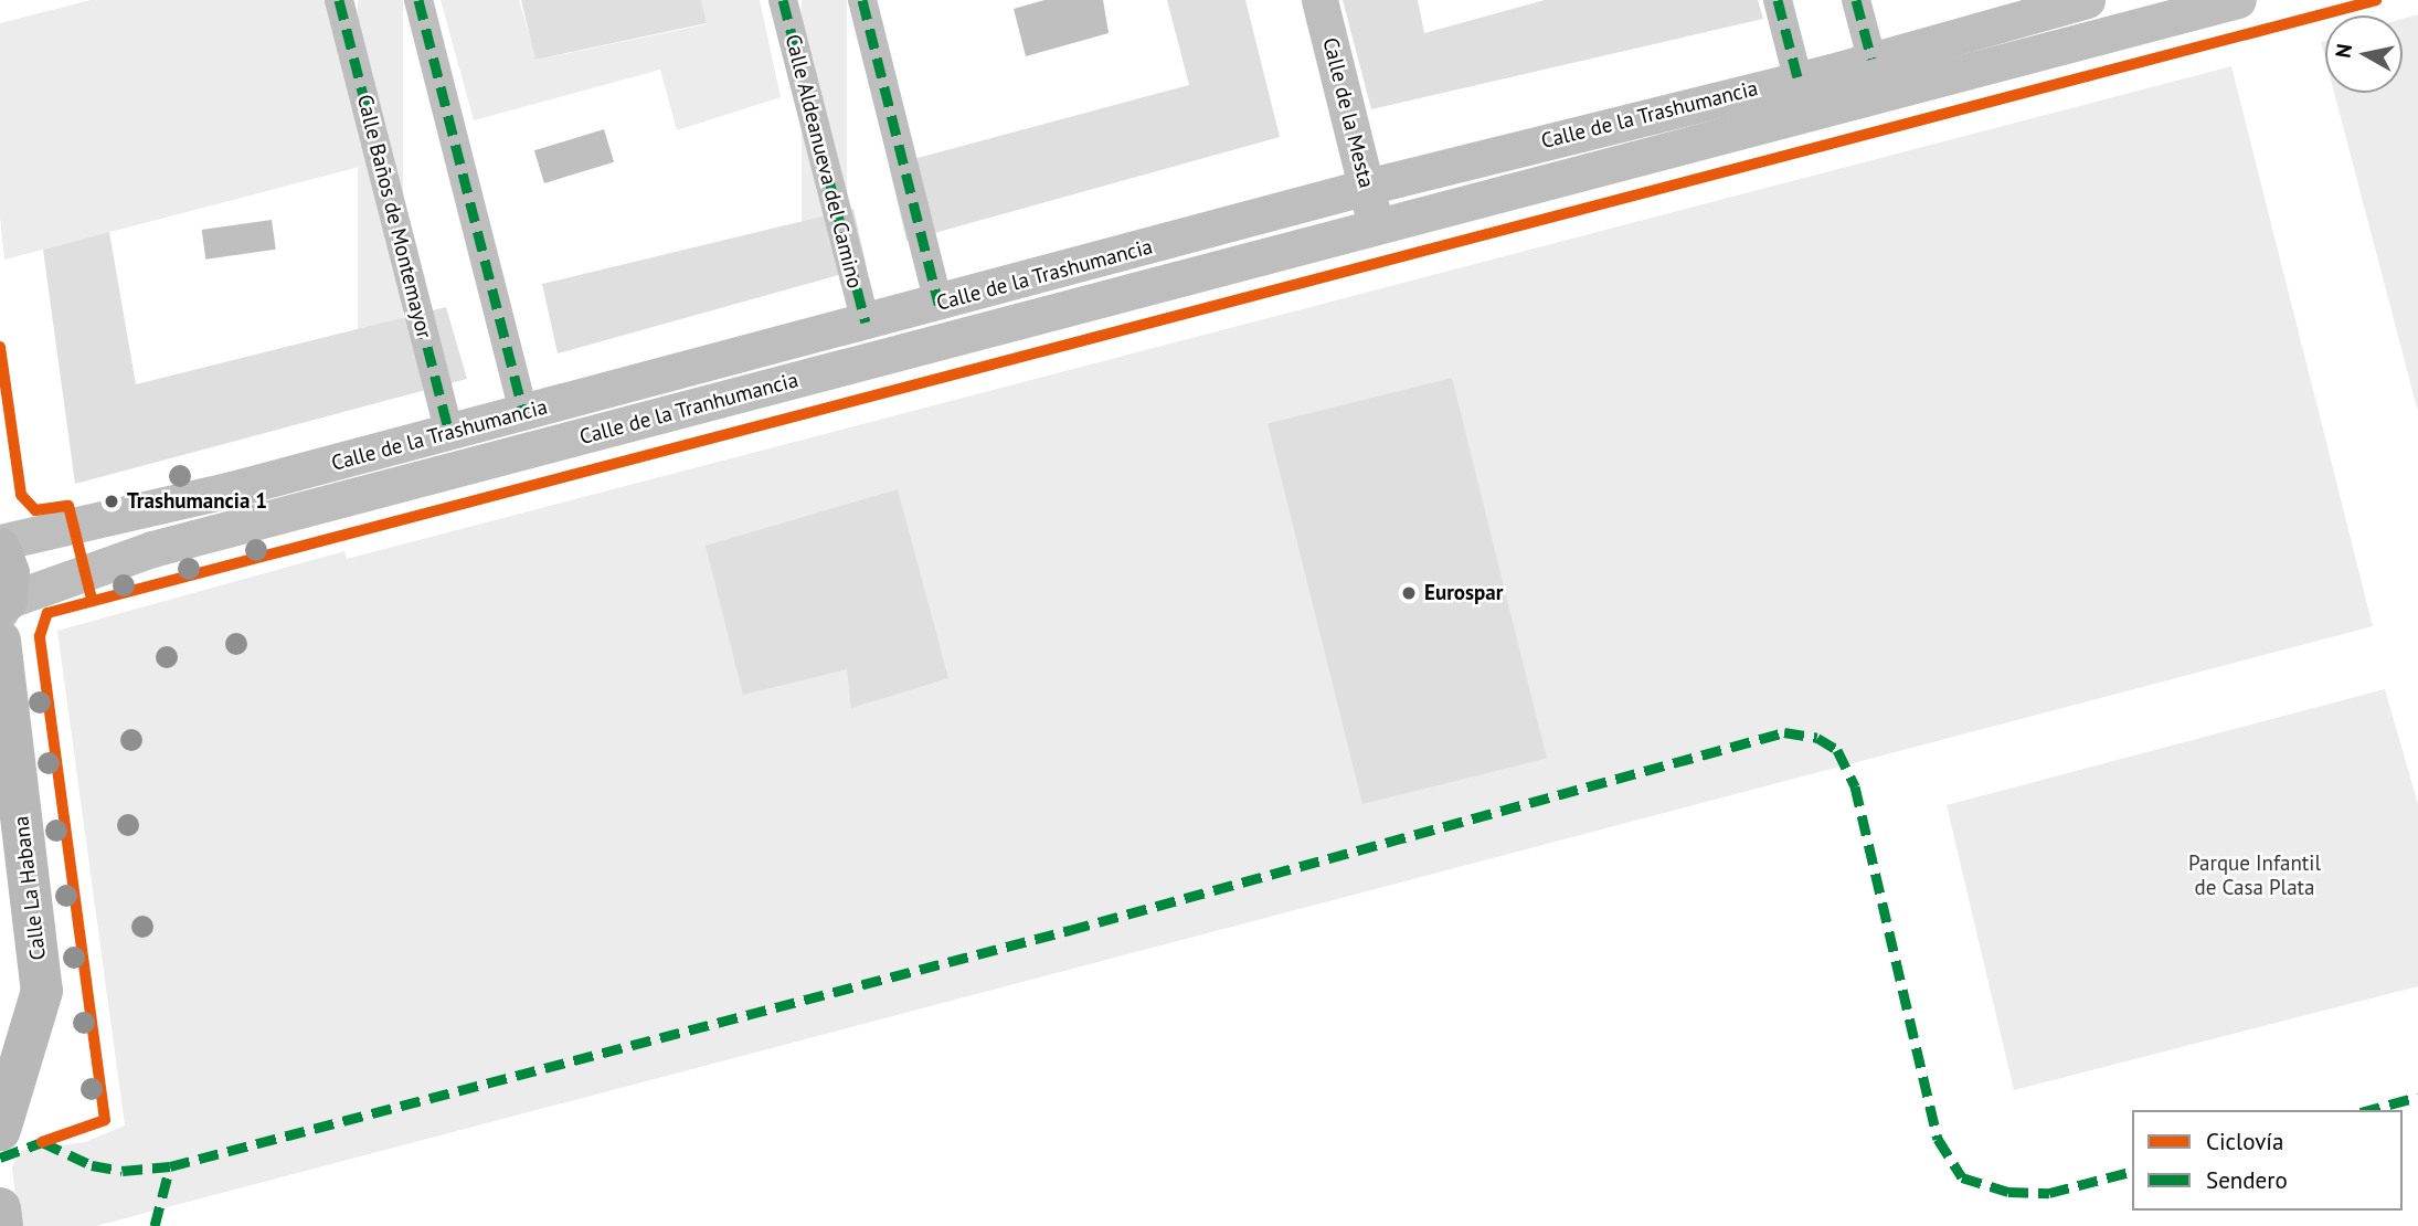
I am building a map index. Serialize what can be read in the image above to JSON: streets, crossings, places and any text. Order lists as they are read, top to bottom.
{
  "streets": {
    "main road": ["Calle La Habana"],
    "street": [
      "Calle de la Mesta",
      "Calle de la Trashumancia",
      "Calle Aldeanueva del Camino",
      "Calle Baños de Montemayor",
      "Calle de la Tranhumancia"
    ]
  },
  "crossings": [
    ["Calle de la Mesta", "Calle de la Trashumancia"],
    ["Calle de la Mesta", "Calle de la Tranhumancia"],
    ["Calle de la Trashumancia", "Calle Aldeanueva del Camino"],
    ["Calle de la Trashumancia", "Calle Baños de Montemayor"],
    ["Calle de la Trashumancia", "Calle de la Tranhumancia"],
    ["Calle de la Tranhumancia", "Calle La Habana"]
  ],
  "parks": ["Parque Infantil de Casa Plata"],
  "places": ["Trashumancia 1", "Eurospar"],
  "legend": ["Ciclovía", "Sendero"],
  "north": "left"
}
